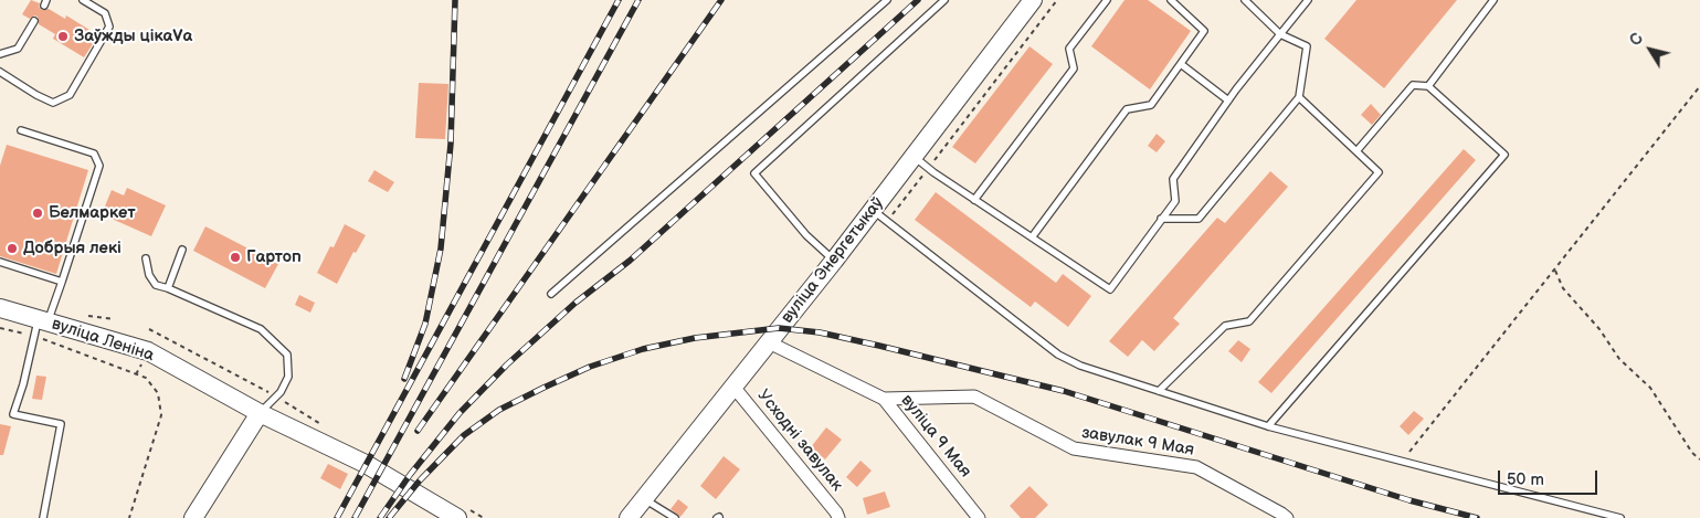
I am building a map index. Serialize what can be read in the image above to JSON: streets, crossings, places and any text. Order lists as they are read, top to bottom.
{
  "streets": {
    "main road": ["вуліца Энергетыкаў", "вуліца Леніна"],
    "street": ["вуліца 9 Мая", "Усходні завулак", "завулак 9 Мая"]
  },
  "crossings": [
    ["вуліца Энергетыкаў", "вуліца 9 Мая"],
    ["вуліца Энергетыкаў", "Усходні завулак"],
    ["вуліца 9 Мая", "завулак 9 Мая"]
  ],
  "places": [
    "Заўжды цікаVа",
    "Белмаркет",
    "Добрыя лекі",
    "Гартоп"
  ],
  "scale_bar": "50 m",
  "north": "top left"
}
